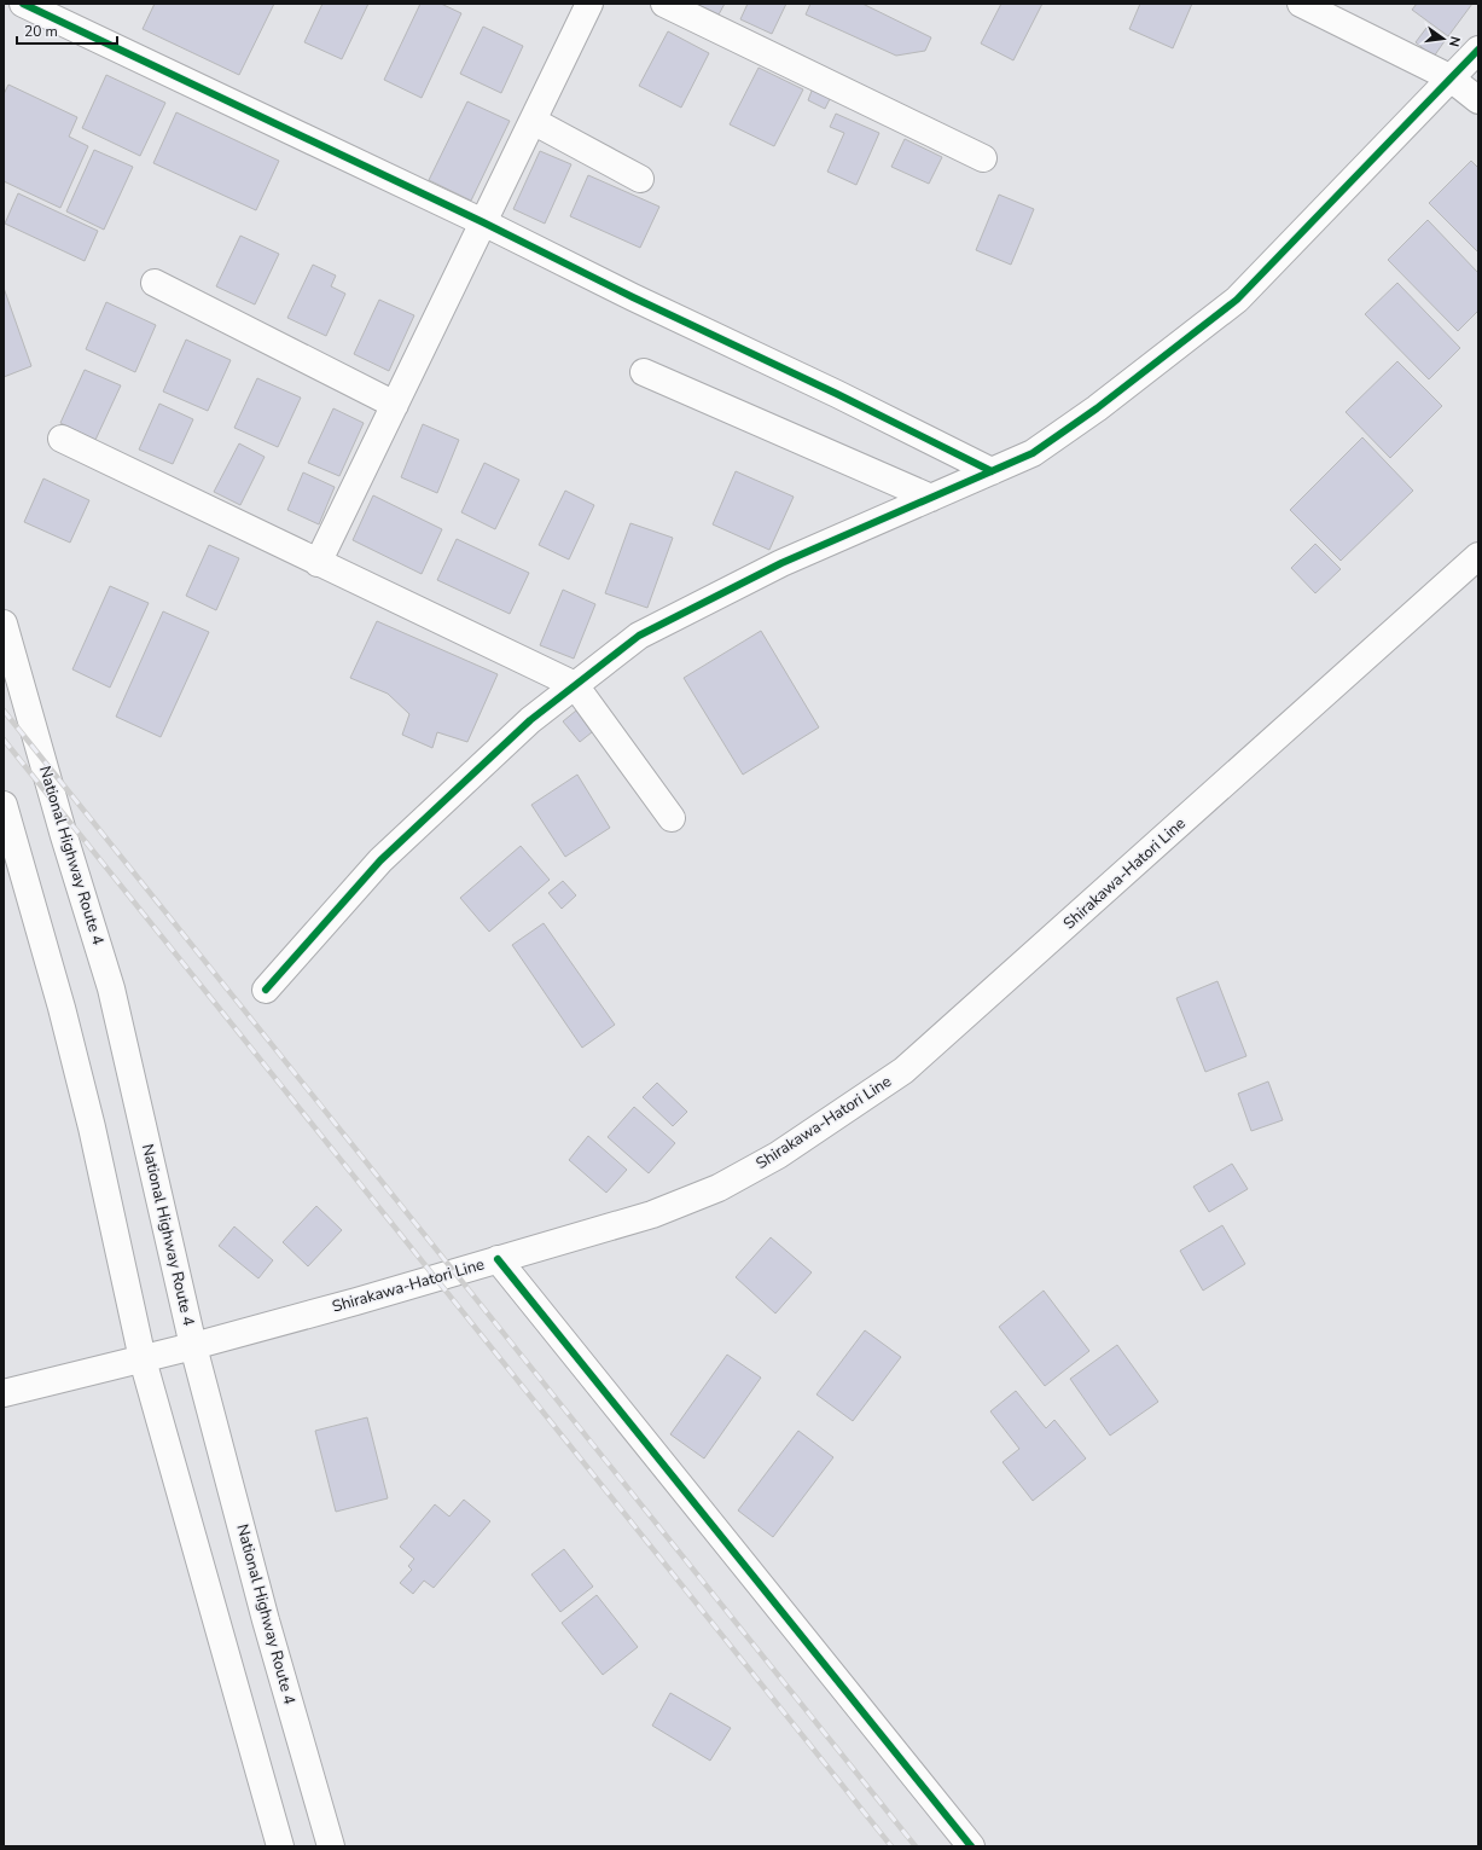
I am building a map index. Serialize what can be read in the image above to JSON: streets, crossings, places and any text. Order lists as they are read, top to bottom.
{
  "streets": {
    "main road": ["National Highway Route 4", "Shirakawa-Hatori Line"]
  },
  "crossings": [
    ["National Highway Route 4", "Shirakawa-Hatori Line"]
  ],
  "scale_bar": "20 m",
  "north": "right"
}
